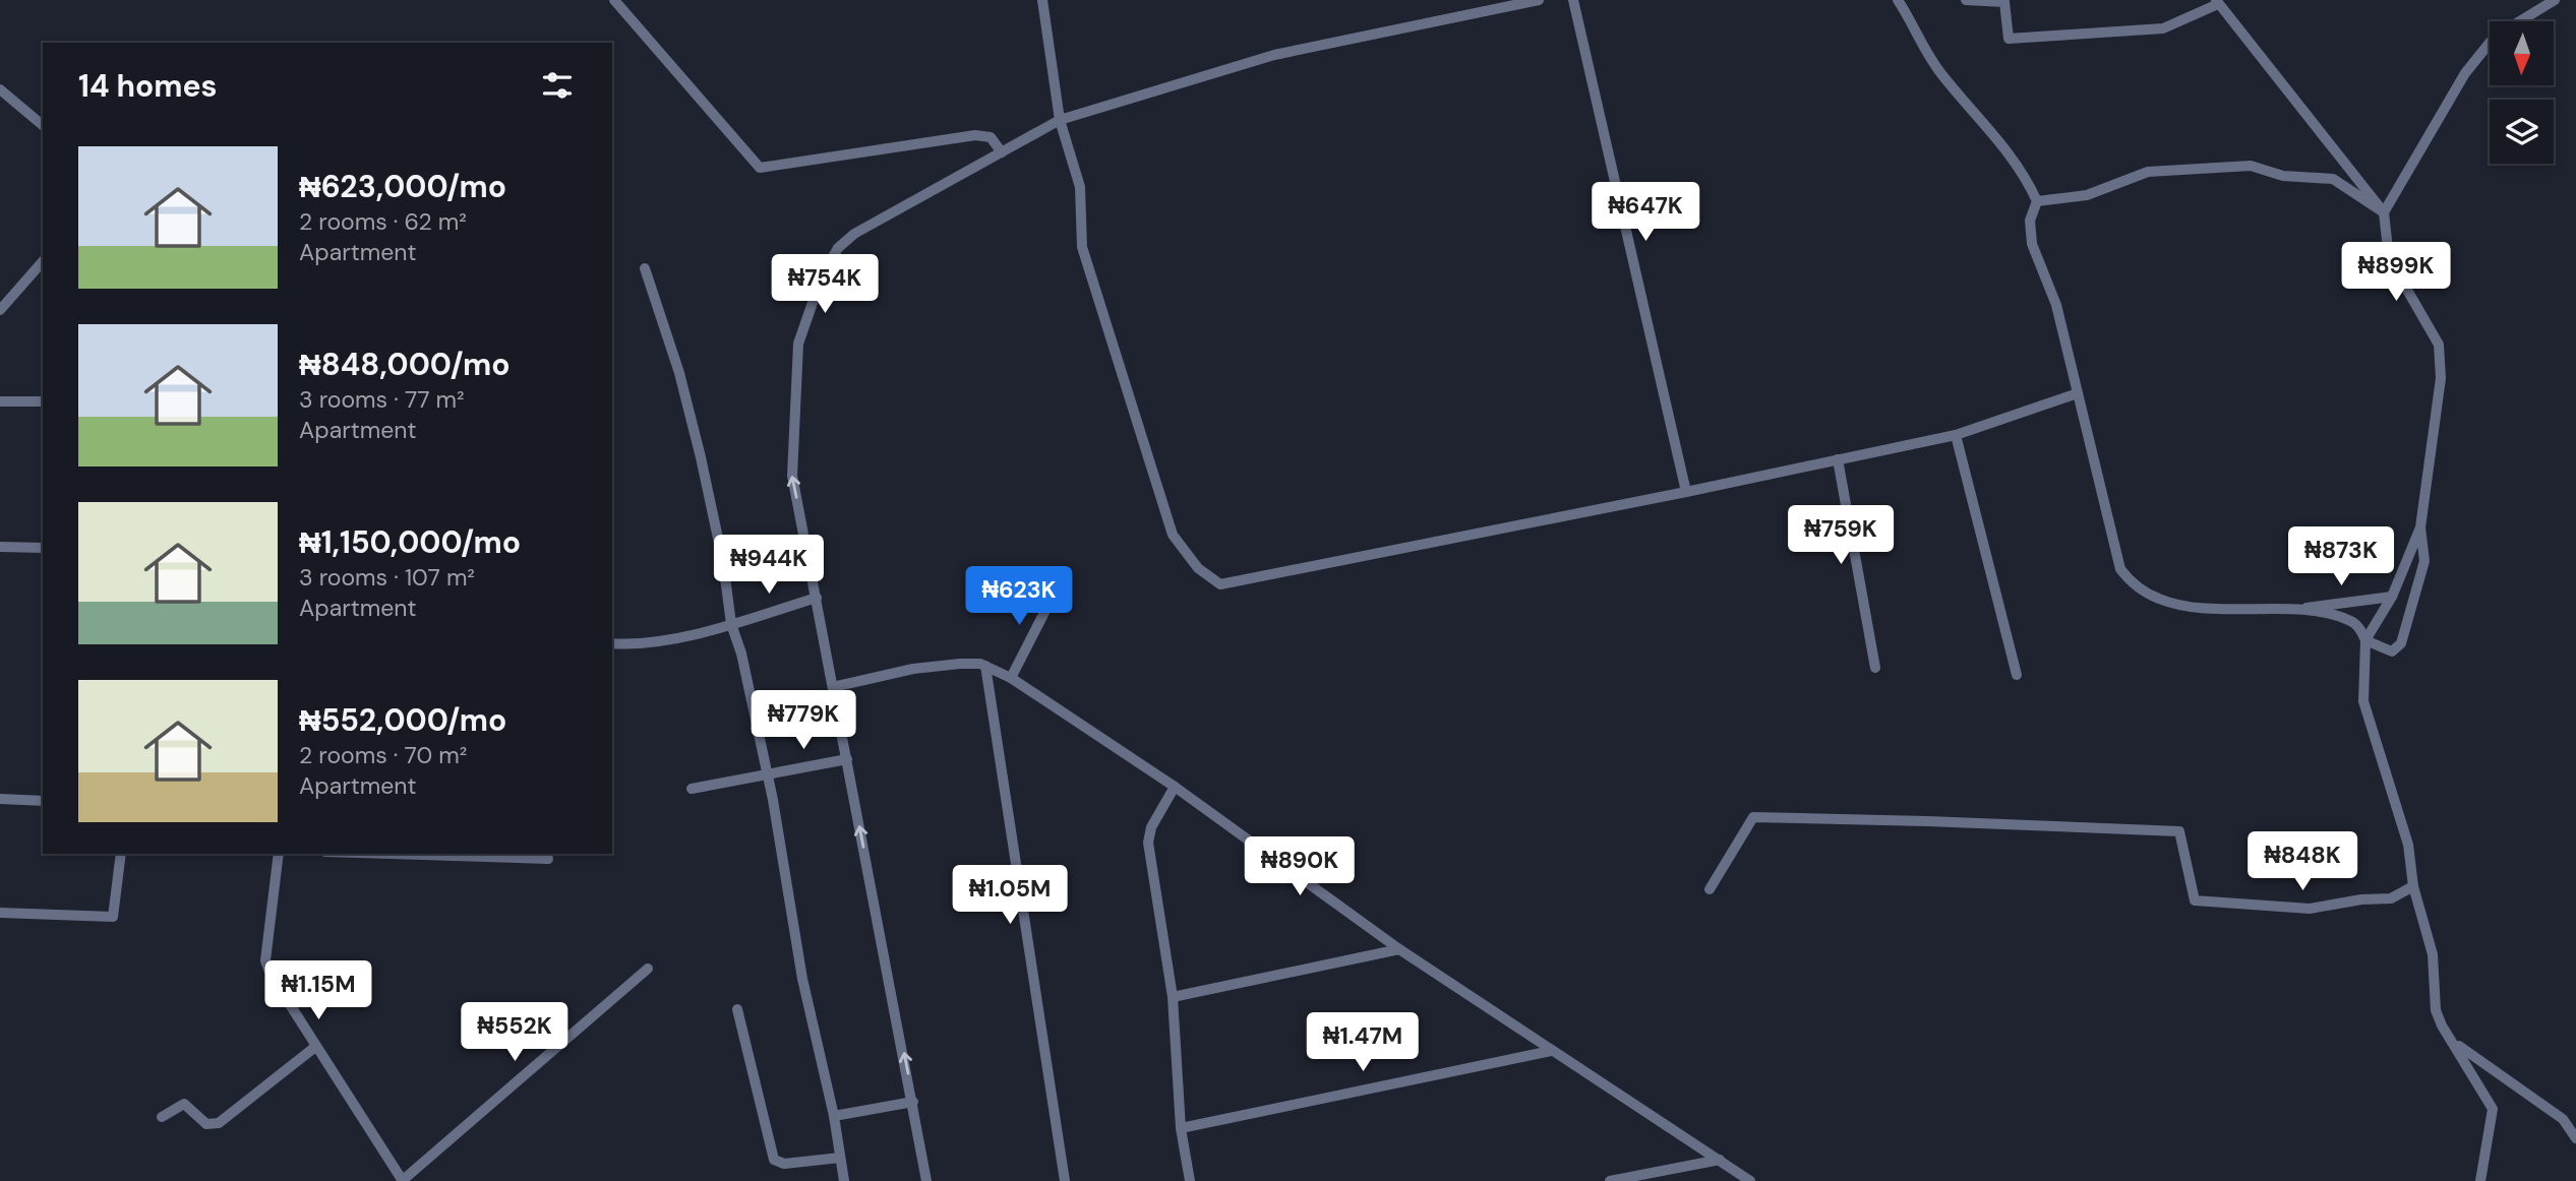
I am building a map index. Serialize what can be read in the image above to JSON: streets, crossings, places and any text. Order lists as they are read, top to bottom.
{
  "north": "bottom",
  "page": {
    "heading": "14 homes",
    "list": [
      {
        "name": "₦623,000/mo",
        "note": "2 rooms · 62 m² · Apartment"
      },
      {
        "name": "₦848,000/mo",
        "note": "3 rooms · 77 m² · Apartment"
      },
      {
        "name": "₦1,150,000/mo",
        "note": "3 rooms · 107 m² · Apartment"
      },
      {
        "name": "₦552,000/mo",
        "note": "2 rooms · 70 m² · Apartment"
      }
    ],
    "price": [
      "₦647K",
      "₦899K",
      "₦754K",
      "₦759K",
      "₦873K",
      "₦944K",
      "₦623K",
      "₦779K",
      "₦848K",
      "₦890K",
      "₦1.05M",
      "₦1.15M",
      "₦552K",
      "₦1.47M"
    ]
  }
}
